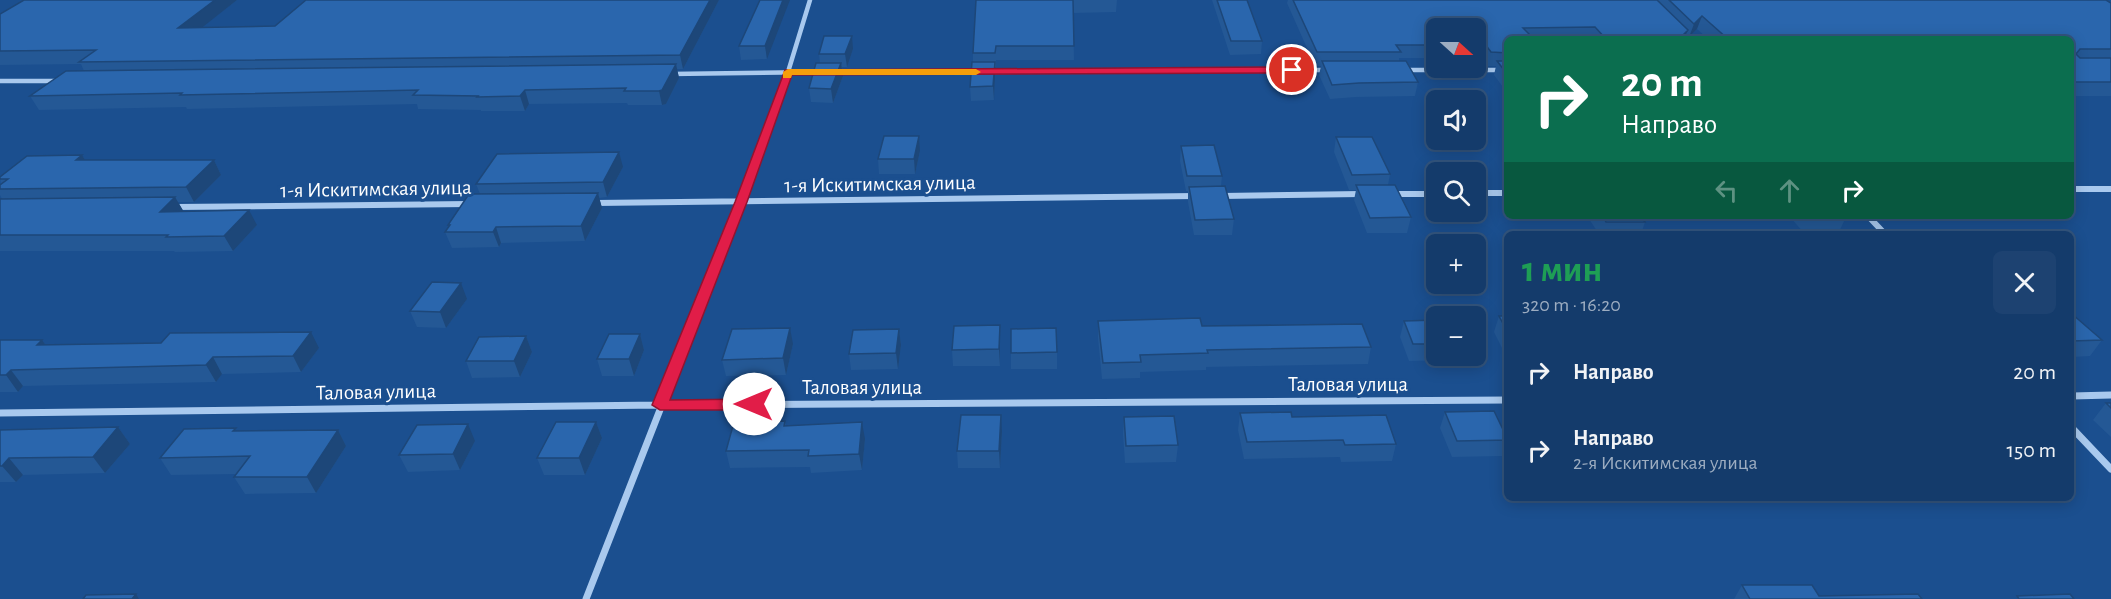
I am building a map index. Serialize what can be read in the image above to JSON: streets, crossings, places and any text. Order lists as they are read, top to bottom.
{
  "streets": {
    "street": ["1-я Искитимская улица", "Таловая улица"]
  },
  "north": "right",
  "page": {
    "map_buttons": ["+", "−"],
    "turn": ["20 m", "Направо"],
    "heading": ["1 мин", "320 m · 16:20"],
    "list": [
      {
        "name": "Направо",
        "value": "20 m"
      },
      {
        "name": "Направо",
        "note": "2-я Искитимская улица",
        "value": "150 m"
      }
    ]
  }
}
